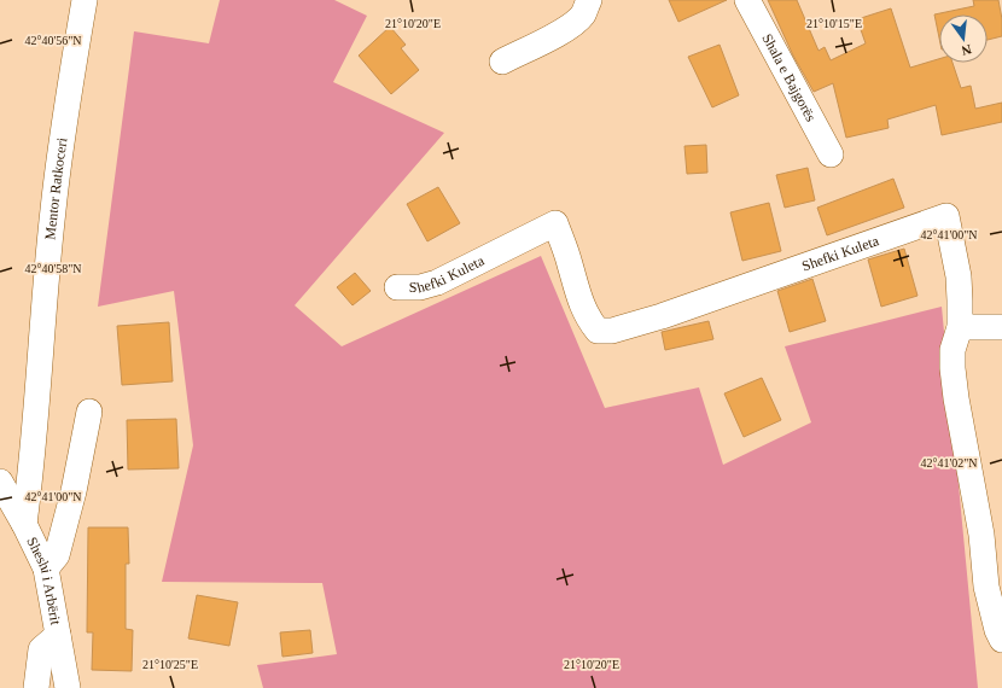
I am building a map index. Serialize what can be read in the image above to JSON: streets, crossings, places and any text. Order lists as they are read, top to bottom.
{
  "streets": {
    "street": [
      "Shala e Bajgorës",
      "Mentor Ratkoceri",
      "Shefki Kuleta",
      "Sheshi i Arbërit"
    ]
  },
  "crossings": [
    ["Mentor Ratkoceri", "Sheshi i Arbërit"]
  ],
  "north": "bottom",
  "coordinates": [
    "21°10'20\"E",
    "21°10'15\"E",
    "42°40'56\"N",
    "42°41'00\"N",
    "42°40'58\"N",
    "42°41'02\"N",
    "21°10'25\"E"
  ]
}
